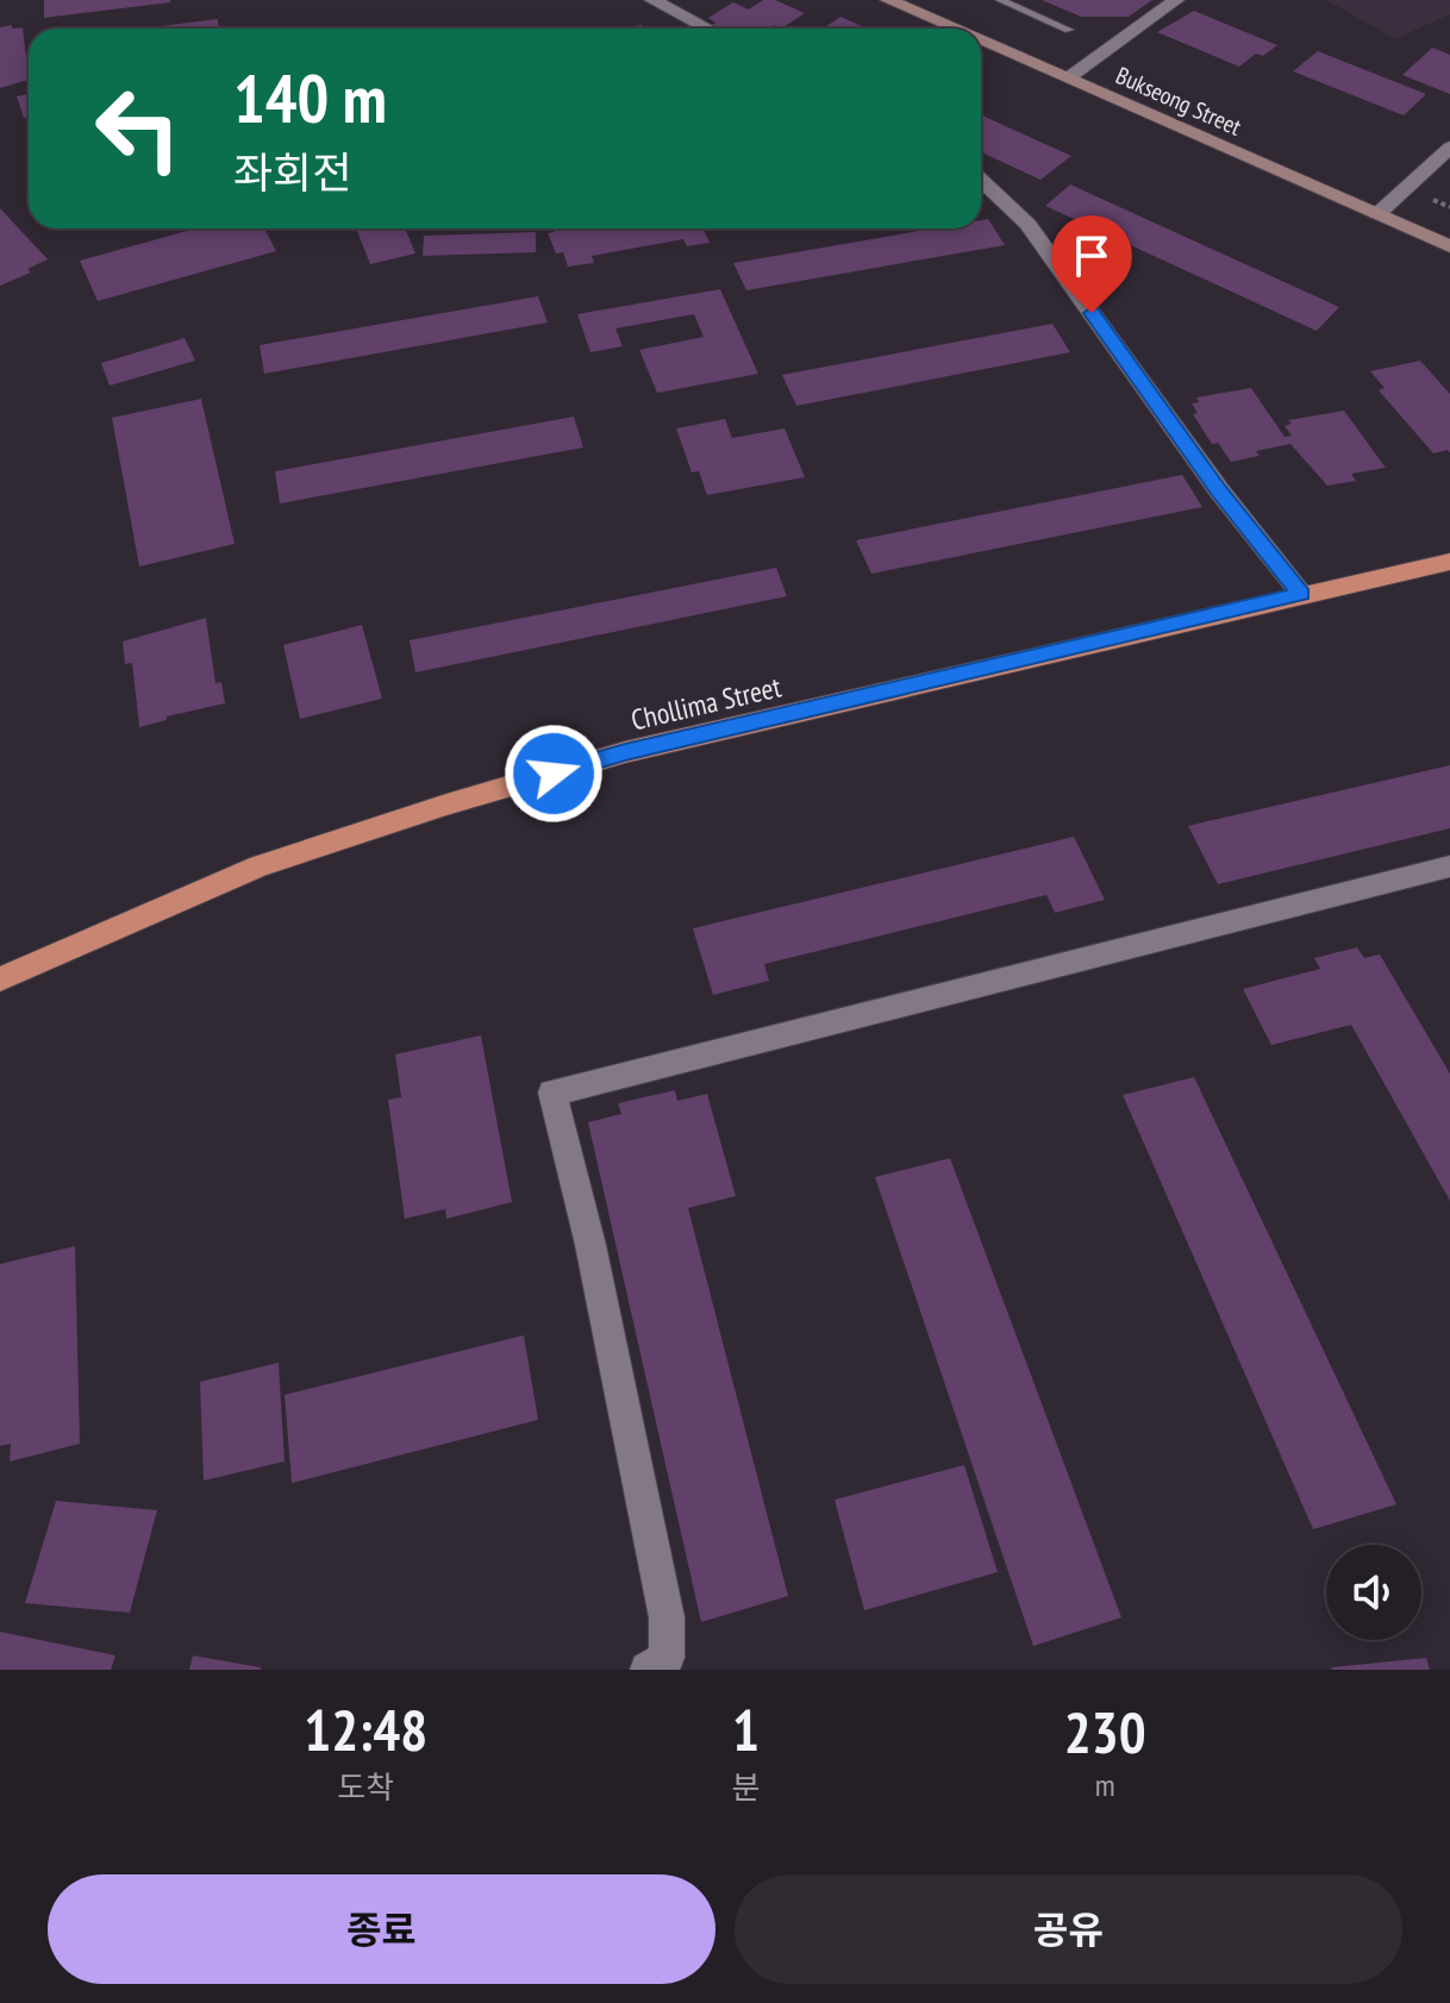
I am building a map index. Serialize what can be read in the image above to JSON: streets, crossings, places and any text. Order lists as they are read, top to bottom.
{
  "streets": {
    "highway": ["Chollima Street"],
    "main road": ["Bukseong Street"]
  },
  "page": {
    "turn": ["140 m", "좌회전"],
    "eta": [
      "12:48",
      "도착",
      "1",
      "분",
      "230",
      "m"
    ],
    "buttons": ["종료", "공유"]
  }
}
